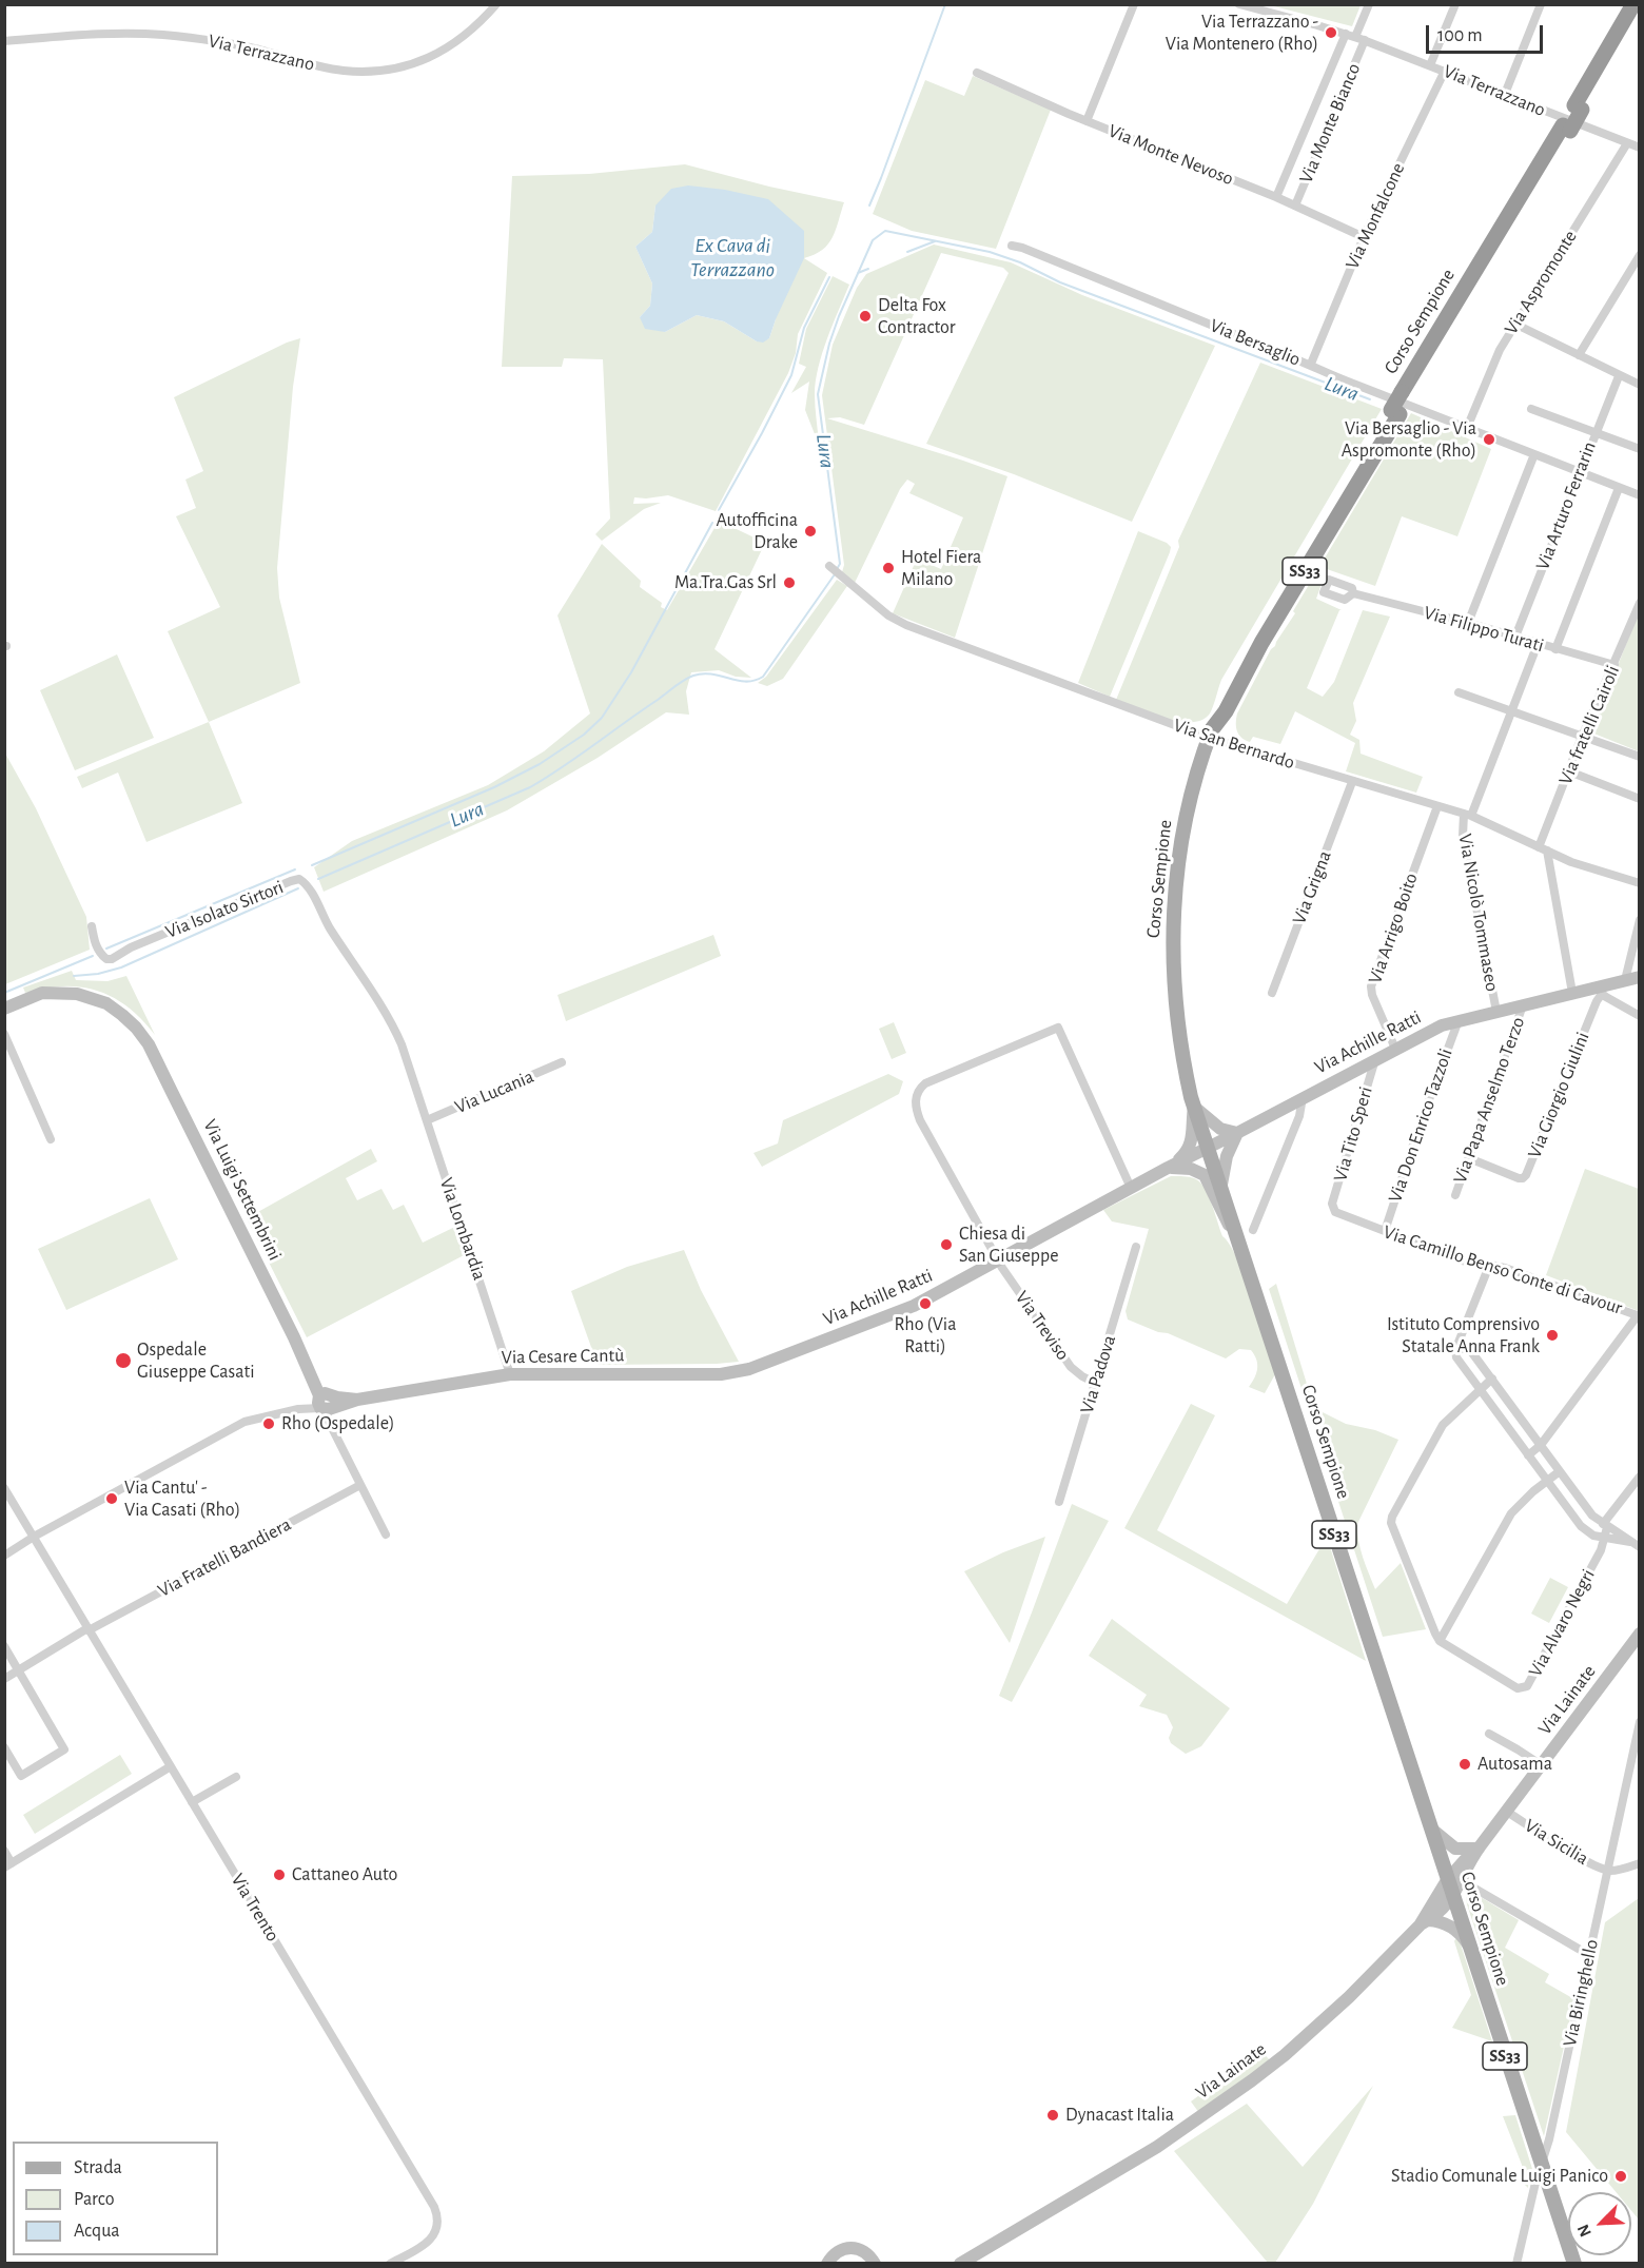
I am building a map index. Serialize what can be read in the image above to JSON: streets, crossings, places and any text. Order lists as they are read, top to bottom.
{
  "streets": {
    "highway": ["Corso Sempione", "SS33"],
    "street": [
      "Via Terrazzano",
      "Via Monte Bianco",
      "Via Monte Nevoso",
      "Via Monfalcone",
      "Via Aspromonte",
      "Via Bersaglio",
      "Via Arturo Ferrarin",
      "Via Filippo Turati",
      "Via fratelli Cairoli",
      "Via San Bernardo",
      "Via Grigna",
      "Via Isolato Sirtori",
      "Via Nicolò Tommaseo",
      "Via Arrigo Boito",
      "Via Achille Ratti",
      "Via Lucania",
      "Via Giorgio Giulini",
      "Via Papa Anselmo Terzo",
      "Via Don Enrico Tazzoli",
      "Via Tito Speri",
      "Via Luigi Settembrini",
      "Via Lombardia",
      "Via Camillo Benso Conte di Cavour",
      "Via Treviso",
      "Via Cesare Cantù",
      "Via Padova",
      "Via Fratelli Bandiera",
      "Via Alvaro Negri",
      "Via Lainate",
      "Via Sicilia",
      "Via Trento",
      "Via Biringhello"
    ]
  },
  "crossings": [
    ["Via Terrazzano", "Via Monte Bianco"],
    ["Via Terrazzano", "Via Monfalcone"],
    ["Via Terrazzano", "Via Aspromonte"],
    ["Via Monte Bianco", "Via Monte Nevoso"],
    ["Via Monte Nevoso", "Via Monfalcone"],
    ["Via Monfalcone", "Via Bersaglio"],
    ["Via Aspromonte", "Via Bersaglio"],
    ["Corso Sempione", "Via San Bernardo"],
    ["Corso Sempione", "Via Achille Ratti"],
    ["Corso Sempione", "Via Lainate"],
    ["Corso Sempione", "Via Biringhello"],
    ["Via Bersaglio", "Via Arturo Ferrarin"],
    ["Via Arturo Ferrarin", "Via Filippo Turati"],
    ["Via Filippo Turati", "Via fratelli Cairoli"],
    ["Via fratelli Cairoli", "Via San Bernardo"],
    ["Via San Bernardo", "Via Grigna"],
    ["Via San Bernardo", "Via Nicolò Tommaseo"],
    ["Via San Bernardo", "Via Arrigo Boito"],
    ["Via Isolato Sirtori", "Via Lombardia"],
    ["Via Nicolò Tommaseo", "Via Achille Ratti"],
    ["Via Arrigo Boito", "Via Achille Ratti"],
    ["Via Achille Ratti", "Via Giorgio Giulini"],
    ["Via Achille Ratti", "Via Papa Anselmo Terzo"],
    ["Via Achille Ratti", "Via Don Enrico Tazzoli"],
    ["Via Achille Ratti", "Via Tito Speri"],
    ["Via Achille Ratti", "Via Treviso"],
    ["Via Achille Ratti", "Via Cesare Cantù"],
    ["Via Lucania", "Via Lombardia"],
    ["Via Giorgio Giulini", "Via Papa Anselmo Terzo"],
    ["Via Don Enrico Tazzoli", "Via Camillo Benso Conte di Cavour"],
    ["Via Tito Speri", "Via Camillo Benso Conte di Cavour"],
    ["Via Luigi Settembrini", "Via Cesare Cantù"],
    ["Via Lombardia", "Via Cesare Cantù"],
    ["Via Treviso", "Via Padova"],
    ["Via Cesare Cantù", "Via Trento"],
    ["Via Fratelli Bandiera", "Via Trento"],
    ["Via Lainate", "Via Sicilia"],
    ["Via Sicilia", "Via Biringhello"]
  ],
  "water": ["Ex Cava di Terrazzano", "Lura"],
  "places": [
    "Via Terrazzano - Via Montenero (Rho)",
    "Delta Fox Contractor",
    "Via Bersaglio - Via Aspromonte (Rho)",
    "Autofficina Drake",
    "Hotel Fiera Milano",
    "Ma.Tra.Gas Srl",
    "Chiesa di San Giuseppe",
    "Rho (Via Ratti)",
    "Istituto Comprensivo Statale Anna Frank",
    "Ospedale Giuseppe Casati",
    "Rho (Ospedale)",
    "Via Cantu' - Via Casati (Rho)",
    "Autosama",
    "Cattaneo Auto",
    "Dynacast Italia",
    "Stadio Comunale Luigi Panico"
  ],
  "legend": ["Strada", "Parco", "Acqua"],
  "scale_bar": "100 m",
  "north": "bottom left"
}
